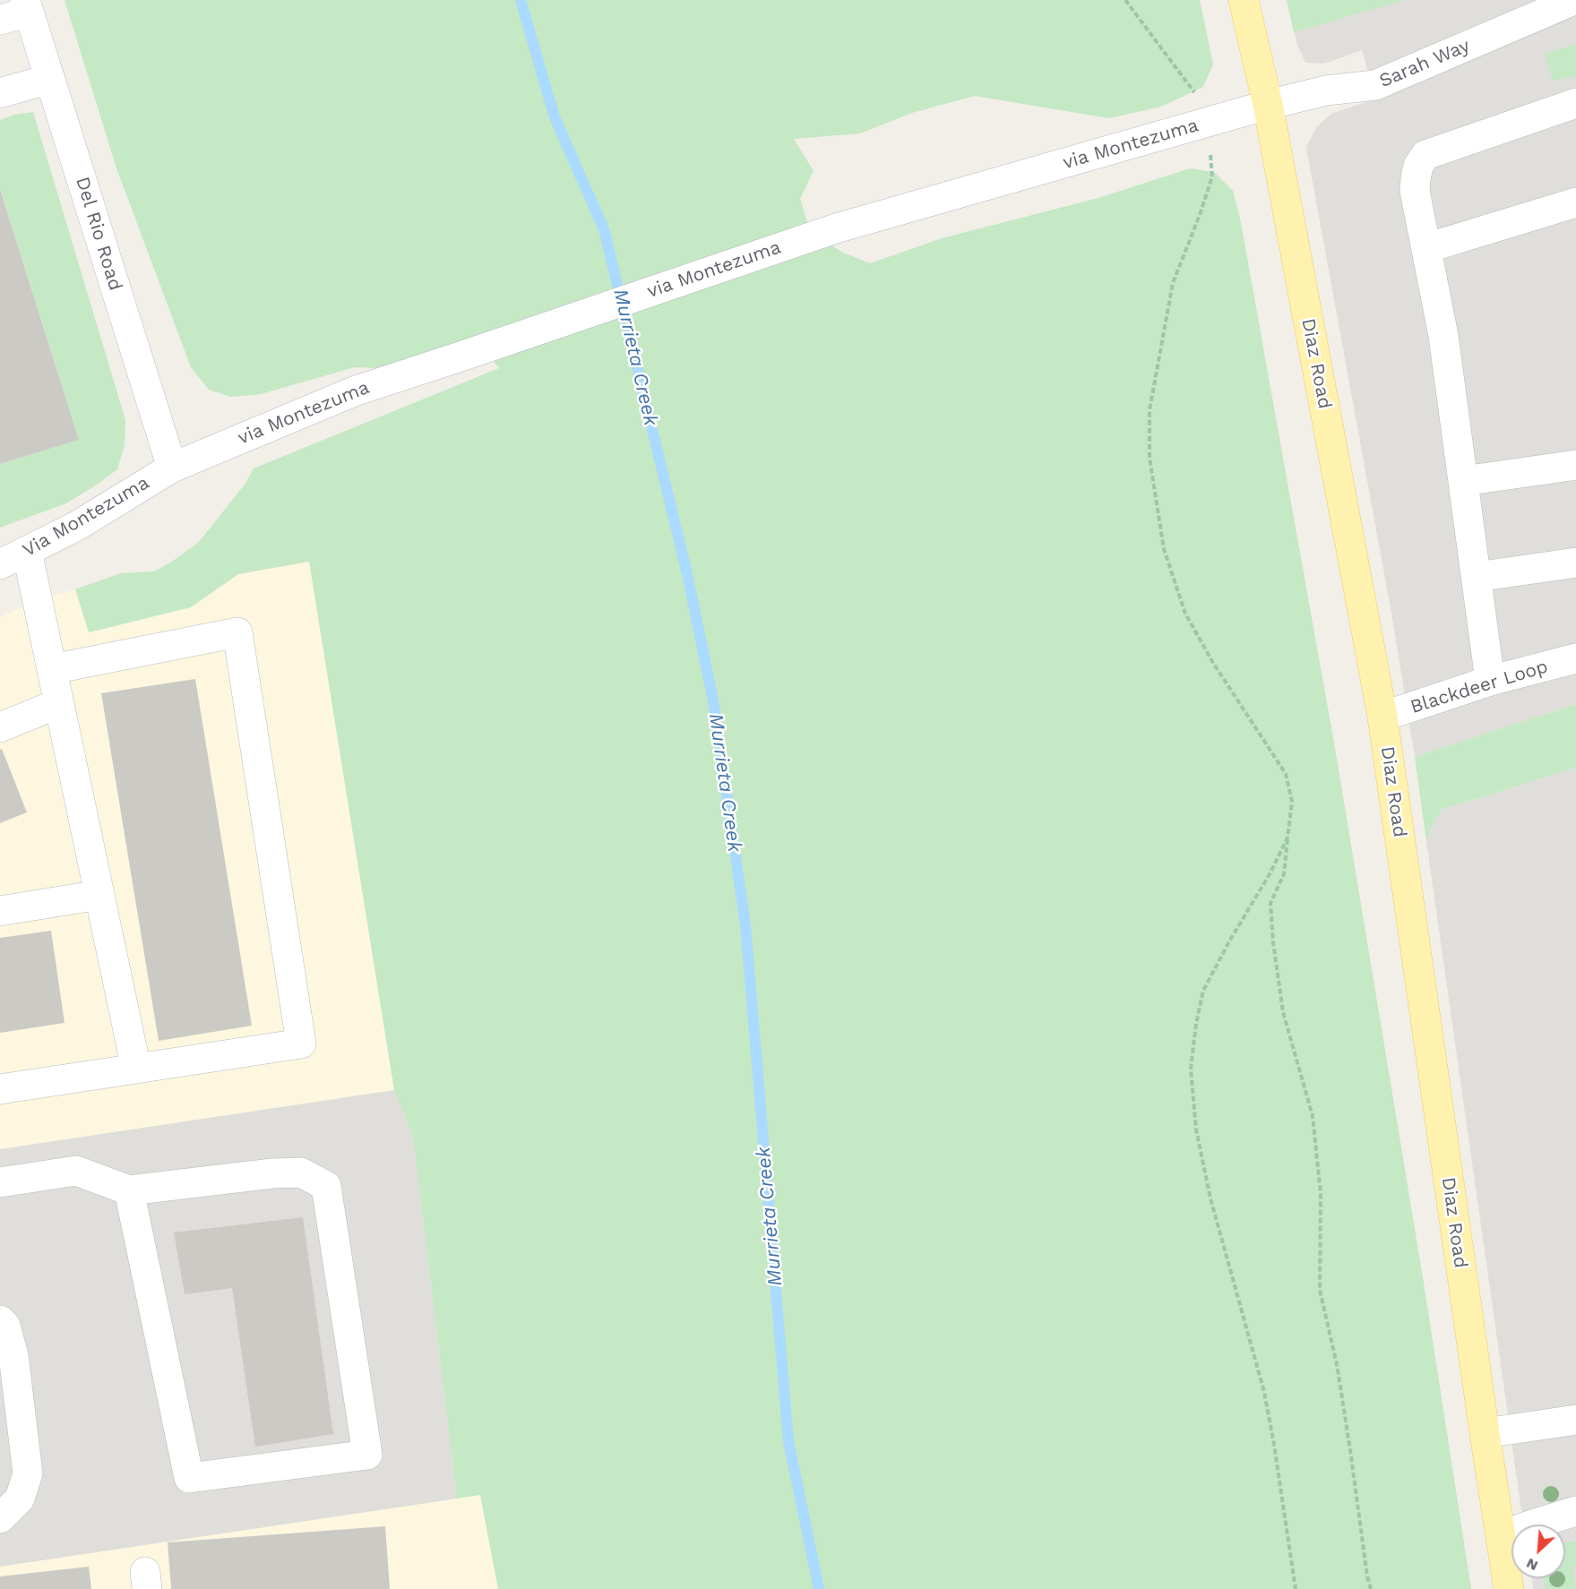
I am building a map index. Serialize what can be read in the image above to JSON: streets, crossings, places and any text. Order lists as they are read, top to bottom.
{
  "streets": {
    "main road": ["Diaz Road"],
    "street": [
      "Sarah Way",
      "via Montezuma",
      "Del Rio Road",
      "Via Montezuma",
      "Blackdeer Loop"
    ]
  },
  "crossings": [
    ["Sarah Way", "via Montezuma"],
    ["Sarah Way", "Diaz Road"],
    ["via Montezuma", "Del Rio Road"],
    ["via Montezuma", "Diaz Road"],
    ["via Montezuma", "Via Montezuma"],
    ["Del Rio Road", "Via Montezuma"],
    ["Diaz Road", "Blackdeer Loop"]
  ],
  "water": ["Murrieta Creek"],
  "north": "bottom left"
}
